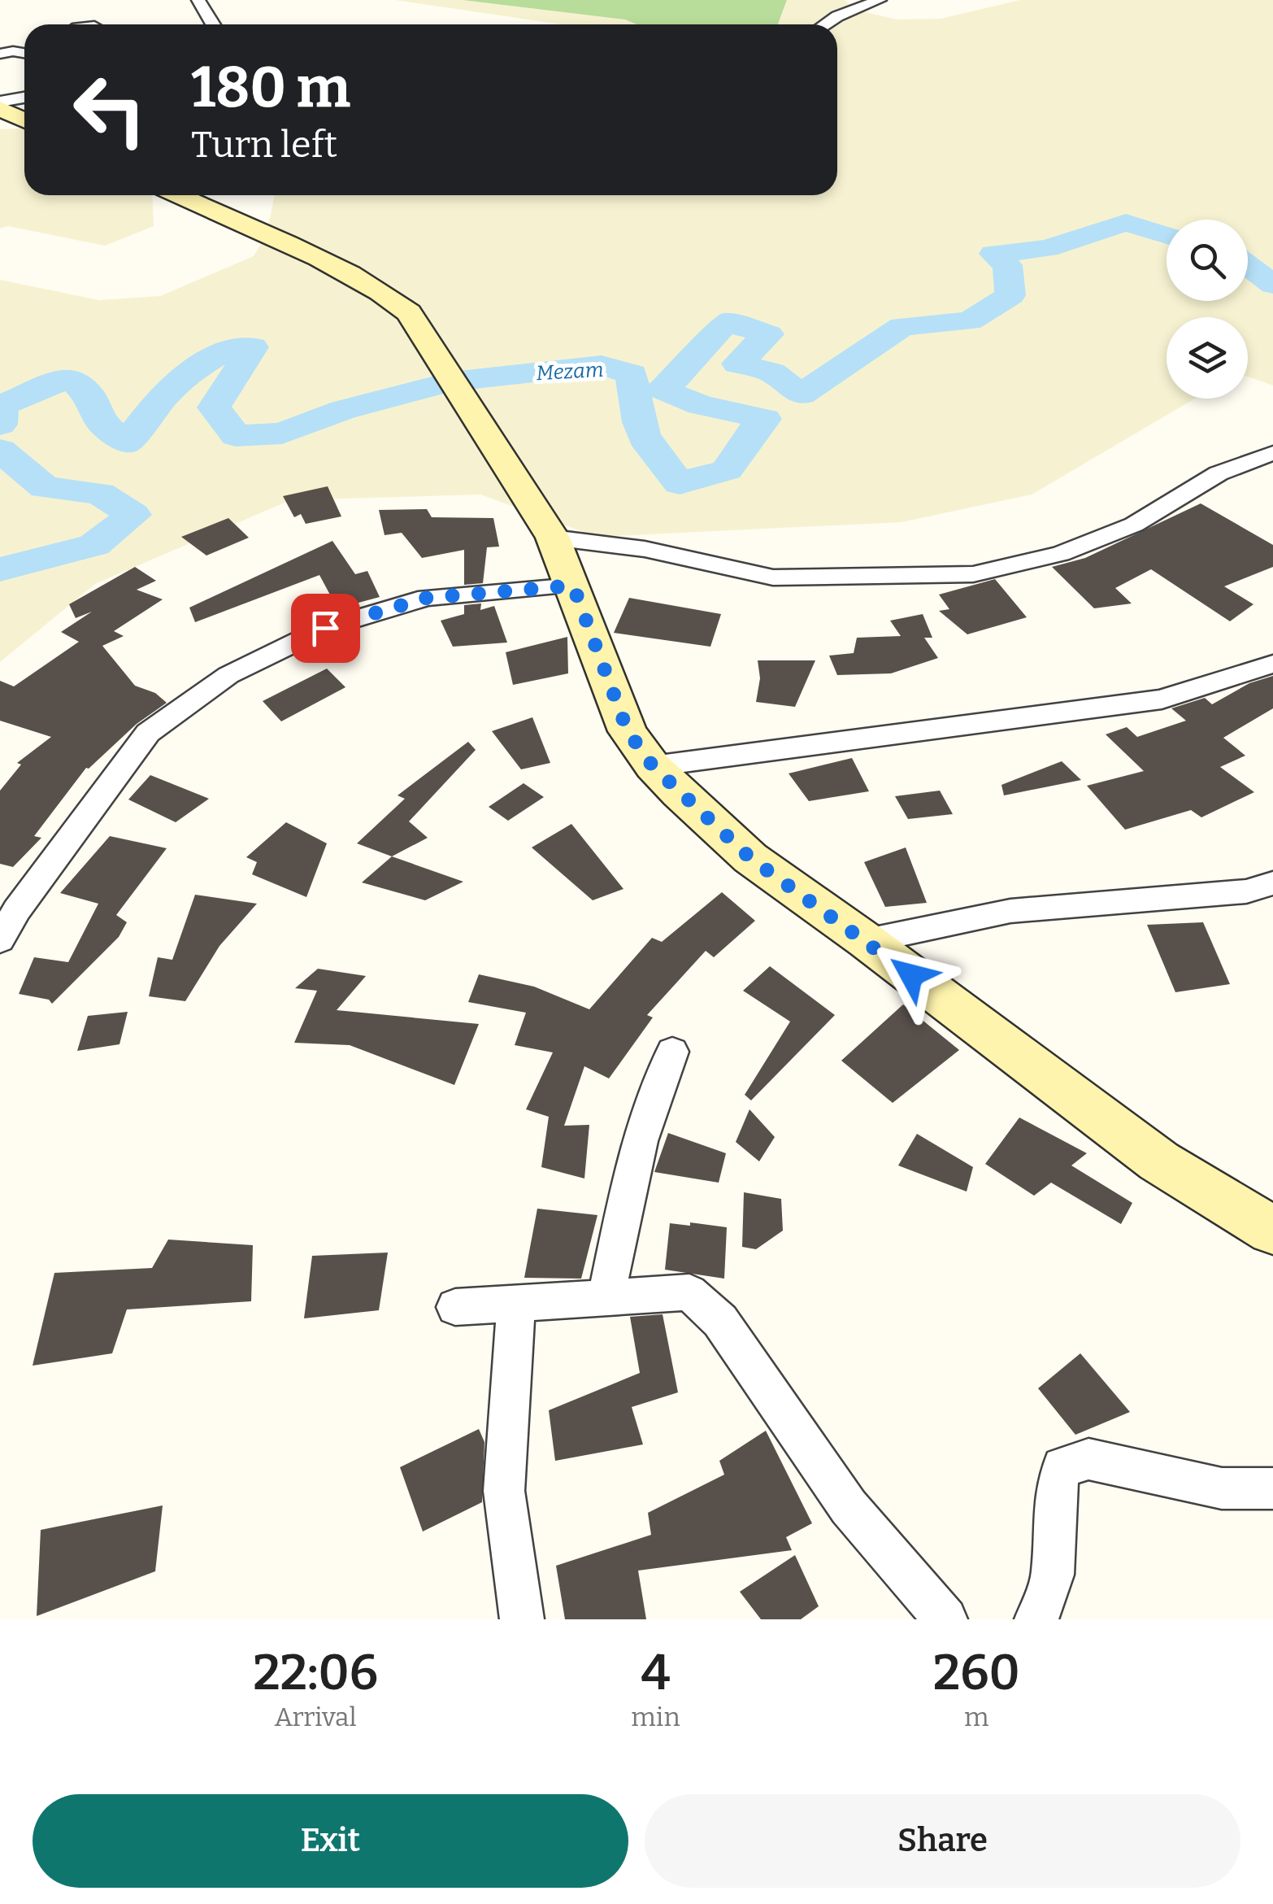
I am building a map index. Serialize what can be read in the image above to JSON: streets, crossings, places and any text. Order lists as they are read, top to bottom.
{
  "water": ["Mezam"],
  "page": {
    "turn": ["180 m", "Turn left"],
    "eta": [
      "22:06",
      "Arrival",
      "4",
      "min",
      "260",
      "m"
    ],
    "buttons": ["Exit", "Share"]
  }
}
